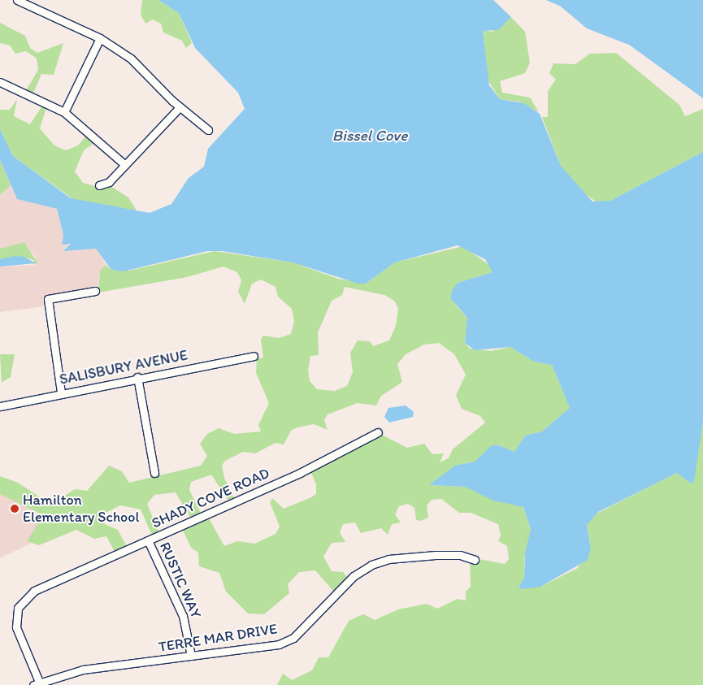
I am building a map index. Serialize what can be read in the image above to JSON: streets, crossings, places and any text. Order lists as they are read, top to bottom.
{
  "streets": {
    "street": [
      "SALISBURY AVENUE",
      "SHADY COVE ROAD",
      "RUSTIC WAY",
      "TERRE MAR DRIVE"
    ]
  },
  "crossings": [
    ["SHADY COVE ROAD", "RUSTIC WAY"],
    ["SHADY COVE ROAD", "TERRE MAR DRIVE"],
    ["RUSTIC WAY", "TERRE MAR DRIVE"]
  ],
  "water": ["Bissel Cove"],
  "places": ["Hamilton Elementary School"]
}
